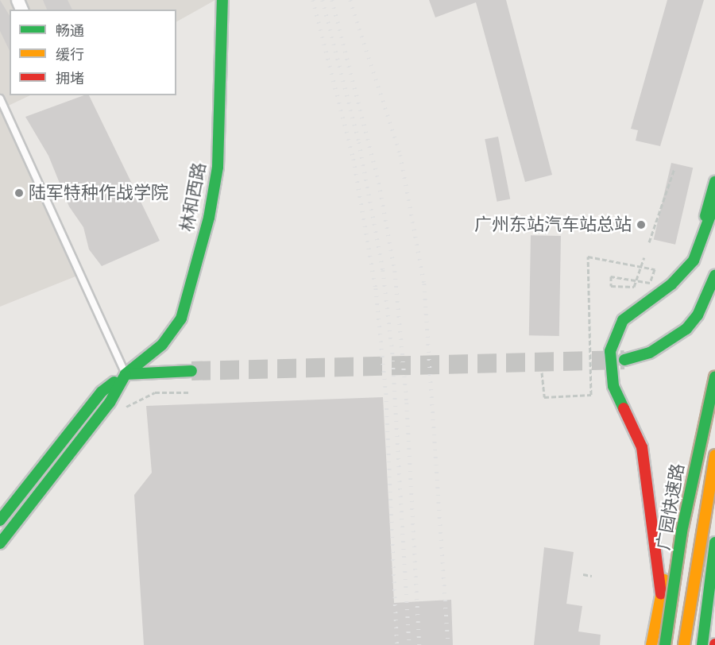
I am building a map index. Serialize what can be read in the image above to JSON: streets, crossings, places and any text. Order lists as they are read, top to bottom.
{
  "streets": {
    "main road": ["林和西路", "广园快速路"]
  },
  "places": ["陆军特种作战学院", "广州东站汽车站总站"],
  "legend": ["畅通", "缓行", "拥堵"]
}
